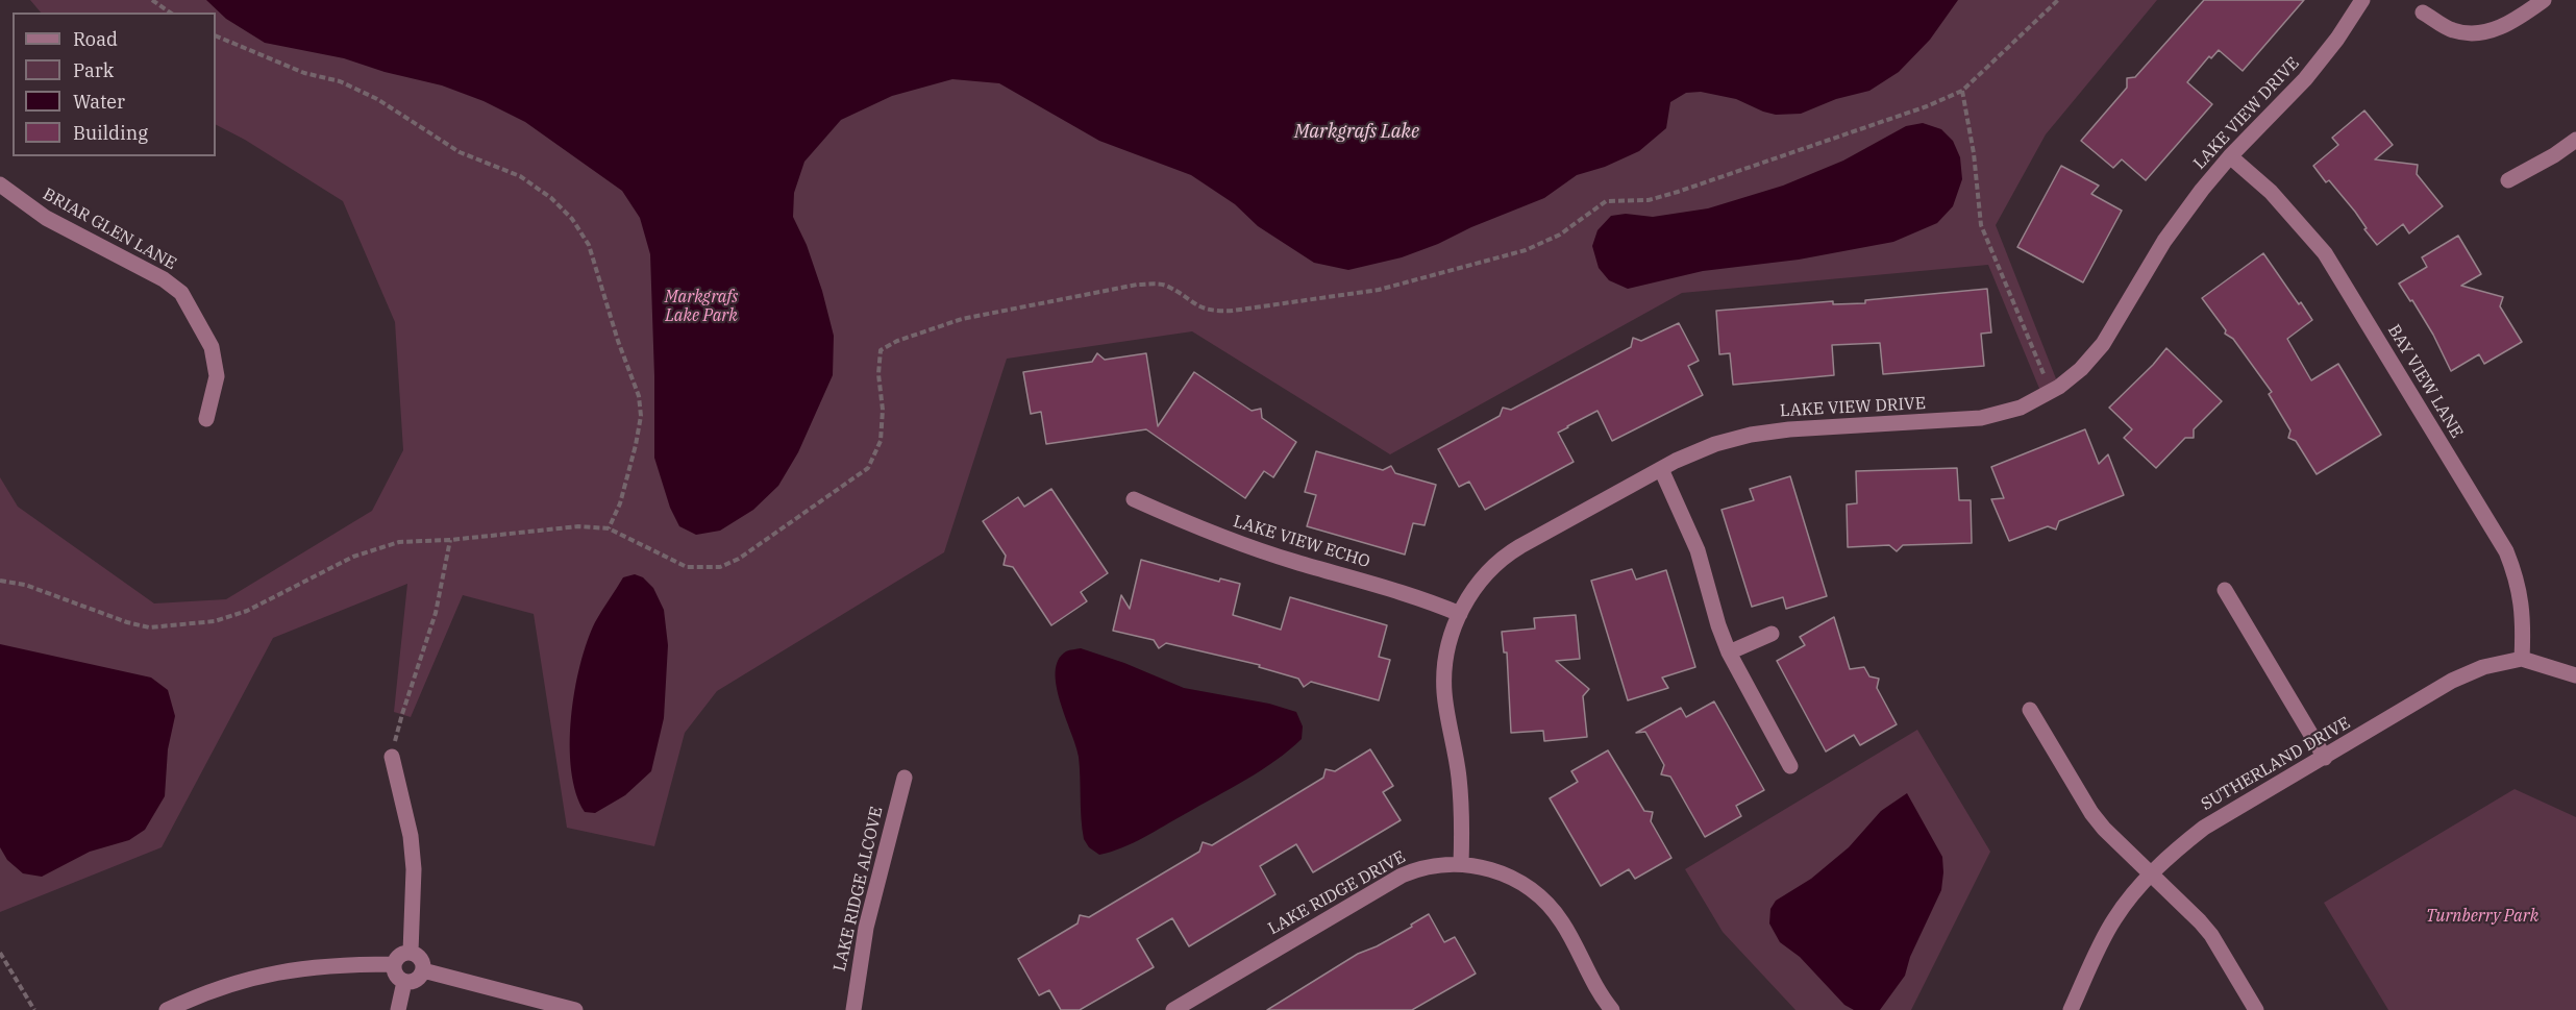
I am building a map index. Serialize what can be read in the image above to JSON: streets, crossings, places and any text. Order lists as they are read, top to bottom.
{
  "streets": {
    "street": [
      "LAKE VIEW DRIVE",
      "BRIAR GLEN LANE",
      "BAY VIEW LANE",
      "LAKE VIEW ECHO",
      "SUTHERLAND DRIVE",
      "LAKE RIDGE ALCOVE",
      "LAKE RIDGE DRIVE"
    ]
  },
  "crossings": [
    ["LAKE VIEW DRIVE", "BAY VIEW LANE"],
    ["LAKE VIEW DRIVE", "LAKE VIEW ECHO"],
    ["LAKE VIEW DRIVE", "LAKE RIDGE DRIVE"],
    ["BAY VIEW LANE", "SUTHERLAND DRIVE"]
  ],
  "water": ["Markgrafs Lake"],
  "parks": ["Markgrafs Lake Park", "Turnberry Park"],
  "legend": [
    "Road",
    "Park",
    "Water",
    "Building"
  ]
}
